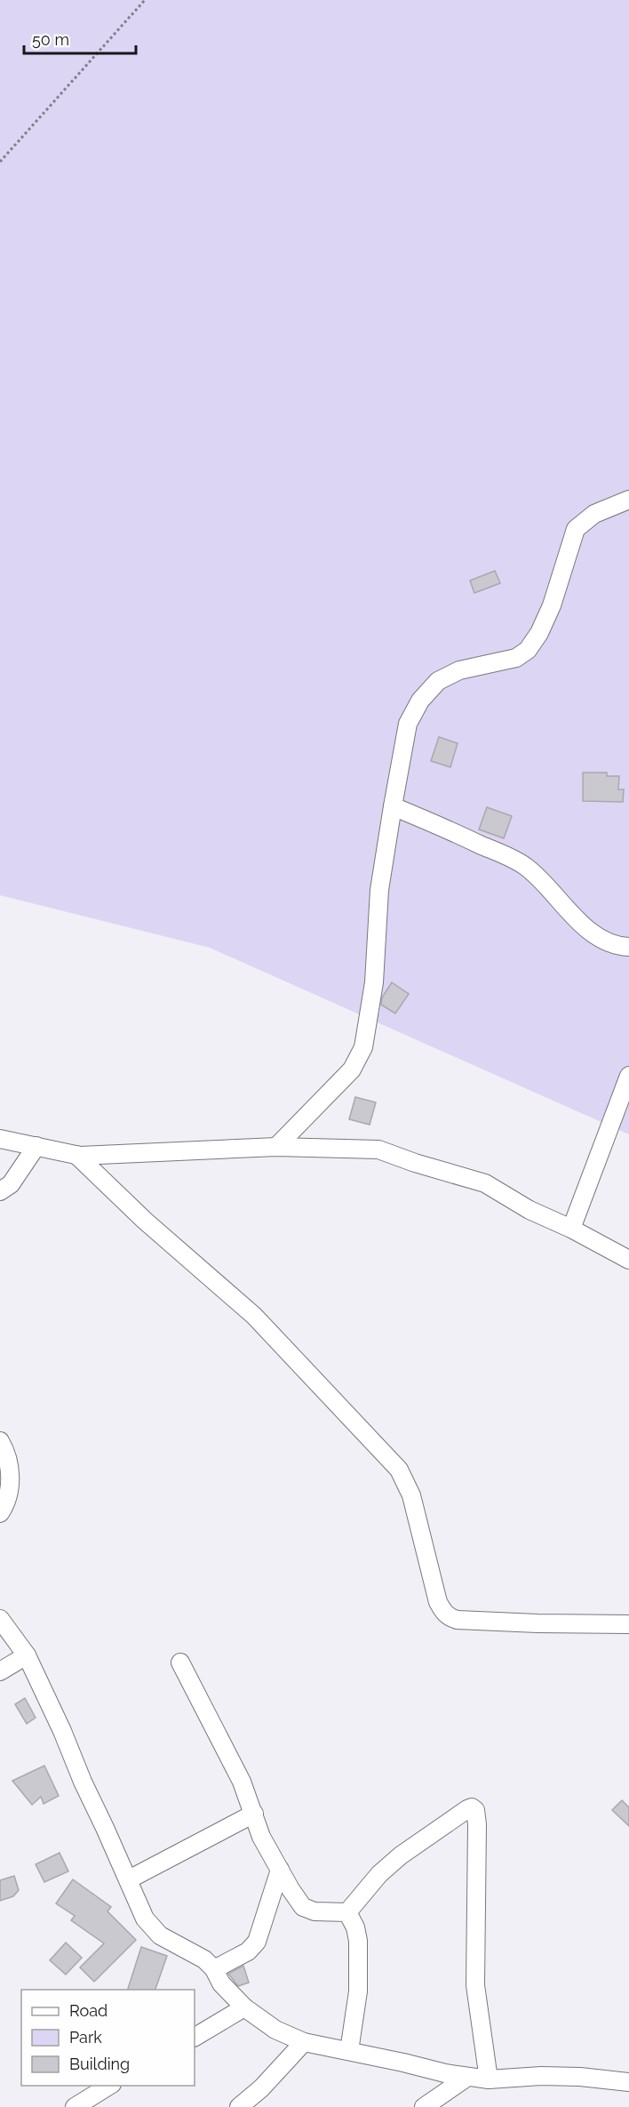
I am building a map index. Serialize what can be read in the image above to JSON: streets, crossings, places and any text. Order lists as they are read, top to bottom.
{
  "legend": ["Road", "Park", "Building"],
  "scale_bar": "50 m"
}
